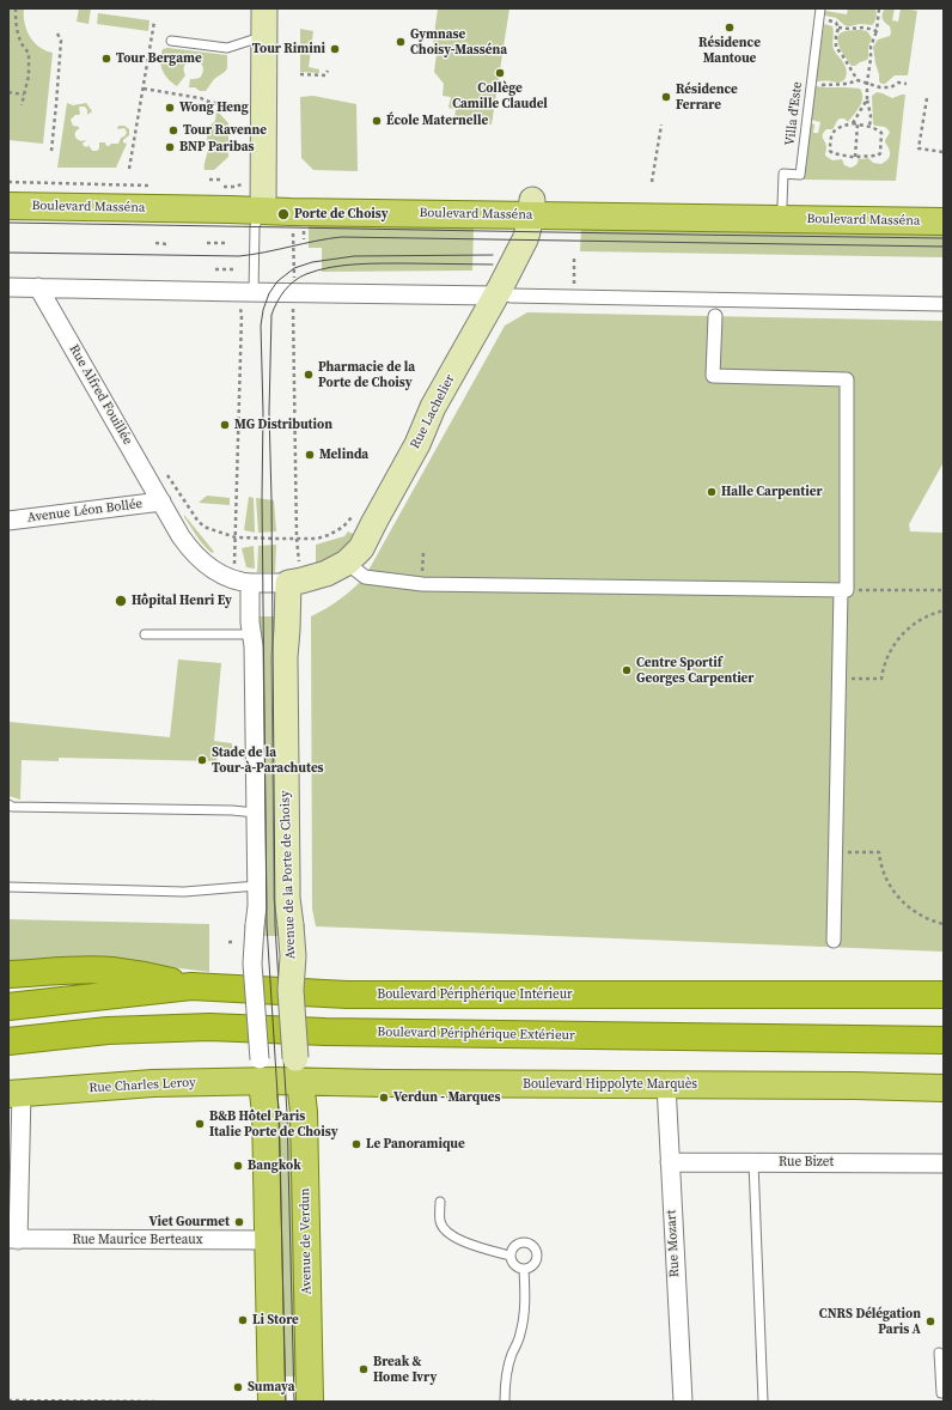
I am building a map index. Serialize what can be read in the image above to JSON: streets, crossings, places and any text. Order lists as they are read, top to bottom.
{
  "streets": {
    "highway": ["Boulevard Périphérique Intérieur", "Boulevard Périphérique Extérieur"],
    "main road": [
      "Boulevard Masséna",
      "Rue Lachelier",
      "Avenue de la Porte de Choisy",
      "Boulevard Hippolyte Marquès",
      "Rue Charles Leroy",
      "Avenue de Verdun"
    ],
    "street": [
      "Rue Alfred Fouillée",
      "Avenue Léon Bollée",
      "Rue Bizet",
      "Rue Maurice Berteaux",
      "Rue Mozart"
    ],
    "lane": ["Villa d'Este"]
  },
  "crossings": [
    ["Villa d'Este", "Boulevard Masséna"],
    ["Boulevard Masséna", "Rue Lachelier"],
    ["Rue Alfred Fouillée", "Avenue Léon Bollée"],
    ["Rue Lachelier", "Avenue de la Porte de Choisy"],
    ["Avenue de la Porte de Choisy", "Boulevard Hippolyte Marquès"],
    ["Avenue de la Porte de Choisy", "Rue Charles Leroy"],
    ["Avenue de la Porte de Choisy", "Avenue de Verdun"],
    ["Boulevard Hippolyte Marquès", "Rue Charles Leroy"],
    ["Boulevard Hippolyte Marquès", "Avenue de Verdun"],
    ["Boulevard Hippolyte Marquès", "Rue Mozart"],
    ["Rue Charles Leroy", "Avenue de Verdun"],
    ["Rue Bizet", "Rue Mozart"]
  ],
  "places": [
    "Résidence Mantoue",
    "Gymnase Choisy-Masséna",
    "Tour Rimini",
    "Tour Bergame",
    "Collège Camille Claudel",
    "Résidence Ferrare",
    "Wong Heng",
    "École Maternelle",
    "Tour Ravenne",
    "BNP Paribas",
    "Porte de Choisy",
    "Pharmacie de la Porte de Choisy",
    "MG Distribution",
    "Melinda",
    "Halle Carpentier",
    "Hôpital Henri Ey",
    "Centre Sportif Georges Carpentier",
    "Stade de la Tour-à-Parachutes",
    "Verdun - Marques",
    "B&B Hôtel Paris Italie Porte de Choisy",
    "Le Panoramique",
    "Bangkok",
    "Viet Gourmet",
    "Li Store",
    "CNRS Délégation Paris A",
    "Break & Home Ivry",
    "Sumaya"
  ]
}
